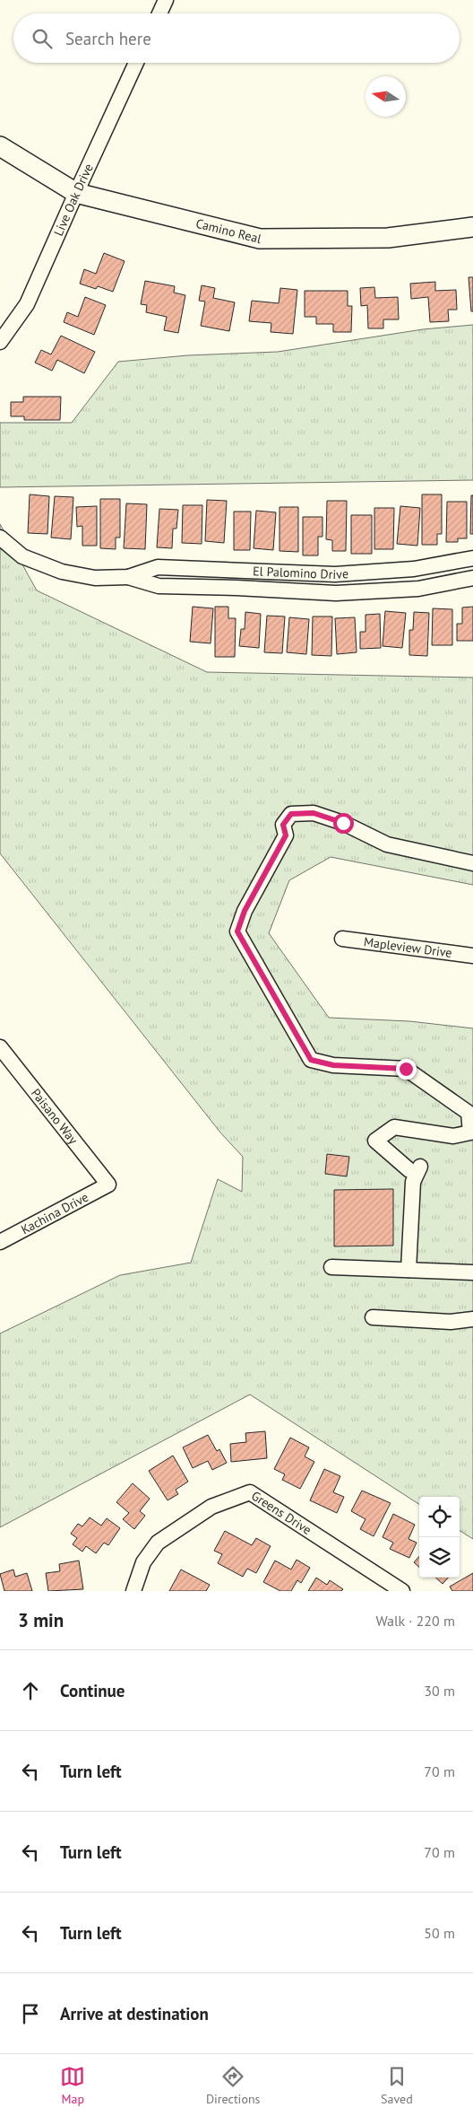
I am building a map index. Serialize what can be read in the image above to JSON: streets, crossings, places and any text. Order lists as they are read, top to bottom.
{
  "streets": {
    "main road": ["Camino Real"],
    "street": [
      "Live Oak Drive",
      "El Palomino Drive",
      "Mapleview Drive",
      "Paisano Way",
      "Kachina Drive",
      "Greens Drive"
    ]
  },
  "crossings": [
    ["Live Oak Drive", "Camino Real"],
    ["Paisano Way", "Kachina Drive"]
  ],
  "north": "left",
  "page": {
    "search": "Search here",
    "heading": ["3 min", "Walk · 220 m"],
    "list": [
      ["Continue", "30 m"],
      ["Turn left", "70 m"],
      ["Turn left", "70 m"],
      ["Turn left", "50 m"],
      "Arrive at destination"
    ],
    "nav": ["Map", "Directions", "Saved"]
  }
}
